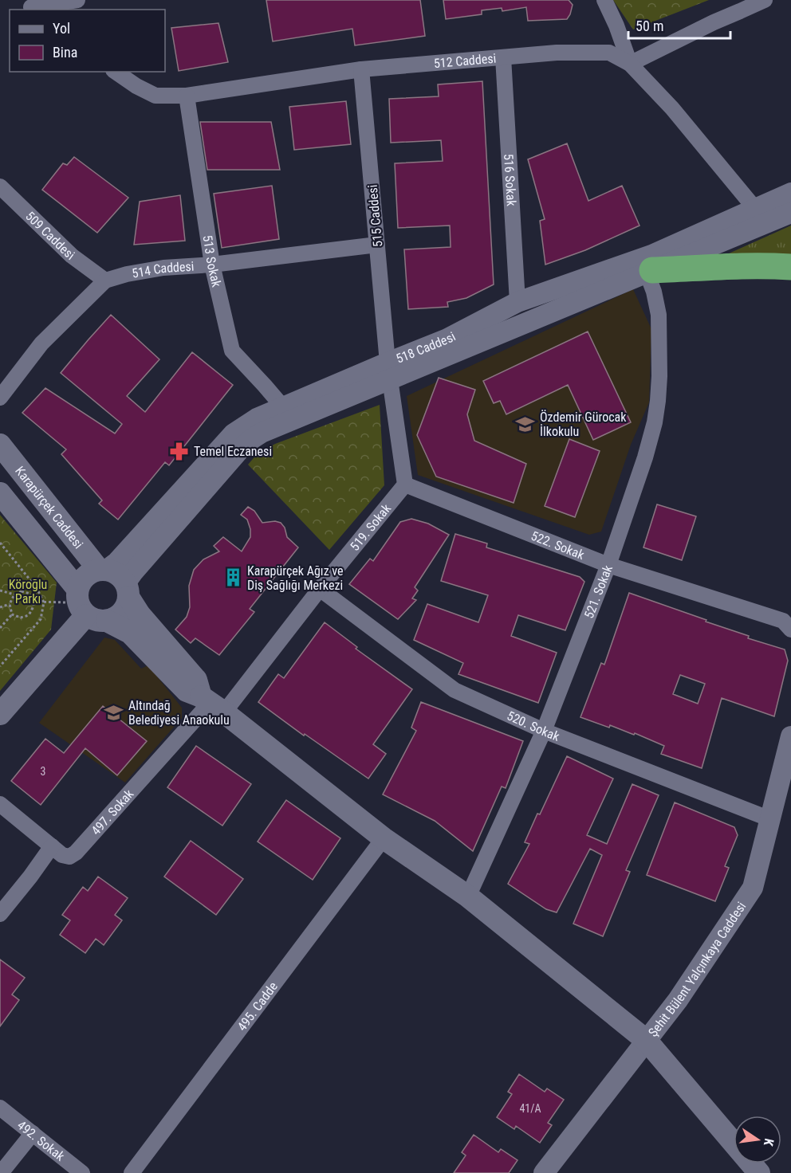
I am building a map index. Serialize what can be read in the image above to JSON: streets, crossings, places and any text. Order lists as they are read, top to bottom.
{
  "streets": {
    "main road": ["Karapürçek Caddesi"],
    "street": [
      "512 Caddesi",
      "516 Sokak",
      "515 Caddesi",
      "509 Caddesi",
      "513 Sokak",
      "514 Caddesi",
      "518 Caddesi",
      "519. Sokak",
      "522. Sokak",
      "521. Sokak",
      "520. Sokak",
      "497. Sokak",
      "Şehit Bülent Yalçınkaya Caddesi",
      "495. Cadde",
      "492. Sokak"
    ]
  },
  "crossings": [
    ["512 Caddesi", "516 Sokak"],
    ["512 Caddesi", "515 Caddesi"],
    ["512 Caddesi", "513 Sokak"],
    ["512 Caddesi", "518 Caddesi"],
    ["516 Sokak", "518 Caddesi"],
    ["515 Caddesi", "514 Caddesi"],
    ["515 Caddesi", "518 Caddesi"],
    ["509 Caddesi", "514 Caddesi"],
    ["513 Sokak", "514 Caddesi"],
    ["513 Sokak", "518 Caddesi"],
    ["518 Caddesi", "Karapürçek Caddesi"],
    ["518 Caddesi", "521. Sokak"],
    ["519. Sokak", "522. Sokak"],
    ["519. Sokak", "520. Sokak"],
    ["519. Sokak", "497. Sokak"],
    ["522. Sokak", "521. Sokak"],
    ["521. Sokak", "520. Sokak"],
    ["520. Sokak", "Şehit Bülent Yalçınkaya Caddesi"]
  ],
  "parks": ["Köroğlu Parkı"],
  "places": {
    "school or university": ["Özdemir Gürocak İlkokulu", "Altındağ Belediyesi Anaokulu"],
    "pharmacy": ["Temel Eczanesi"],
    "building": ["Karapürçek Ağız ve Diş Sağlığı Merkezi"]
  },
  "house_numbers": ["3", "41/A"],
  "legend": ["Yol", "Bina"],
  "scale_bar": "50 m",
  "north": "right"
}
